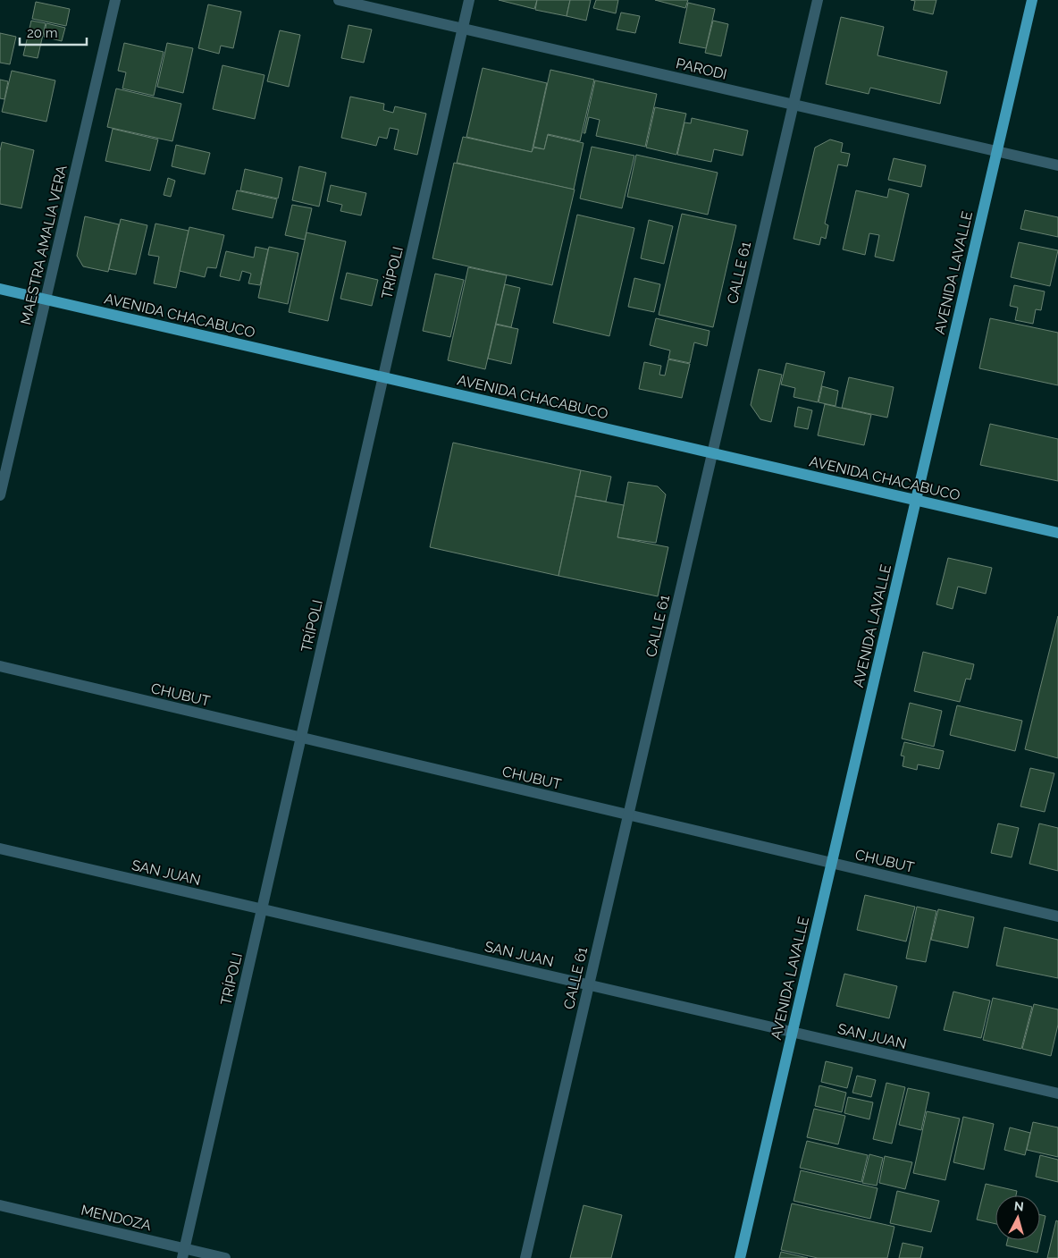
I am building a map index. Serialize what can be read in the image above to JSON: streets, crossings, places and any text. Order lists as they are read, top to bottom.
{
  "streets": {
    "main road": ["AVENIDA LAVALLE", "AVENIDA CHACABUCO"],
    "street": [
      "PARODI",
      "MAESTRA AMALIA VERA",
      "TRÍPOLI",
      "CALLE 61",
      "CHUBUT",
      "SAN JUAN",
      "MENDOZA"
    ]
  },
  "crossings": [
    ["PARODI", "TRÍPOLI"],
    ["PARODI", "CALLE 61"],
    ["PARODI", "AVENIDA LAVALLE"],
    ["MAESTRA AMALIA VERA", "AVENIDA CHACABUCO"],
    ["TRÍPOLI", "AVENIDA CHACABUCO"],
    ["TRÍPOLI", "CHUBUT"],
    ["TRÍPOLI", "SAN JUAN"],
    ["TRÍPOLI", "MENDOZA"],
    ["CALLE 61", "AVENIDA CHACABUCO"],
    ["CALLE 61", "CHUBUT"],
    ["CALLE 61", "SAN JUAN"],
    ["AVENIDA LAVALLE", "AVENIDA CHACABUCO"],
    ["AVENIDA LAVALLE", "CHUBUT"],
    ["AVENIDA LAVALLE", "SAN JUAN"]
  ],
  "scale_bar": "20 m",
  "north": "top"
}
